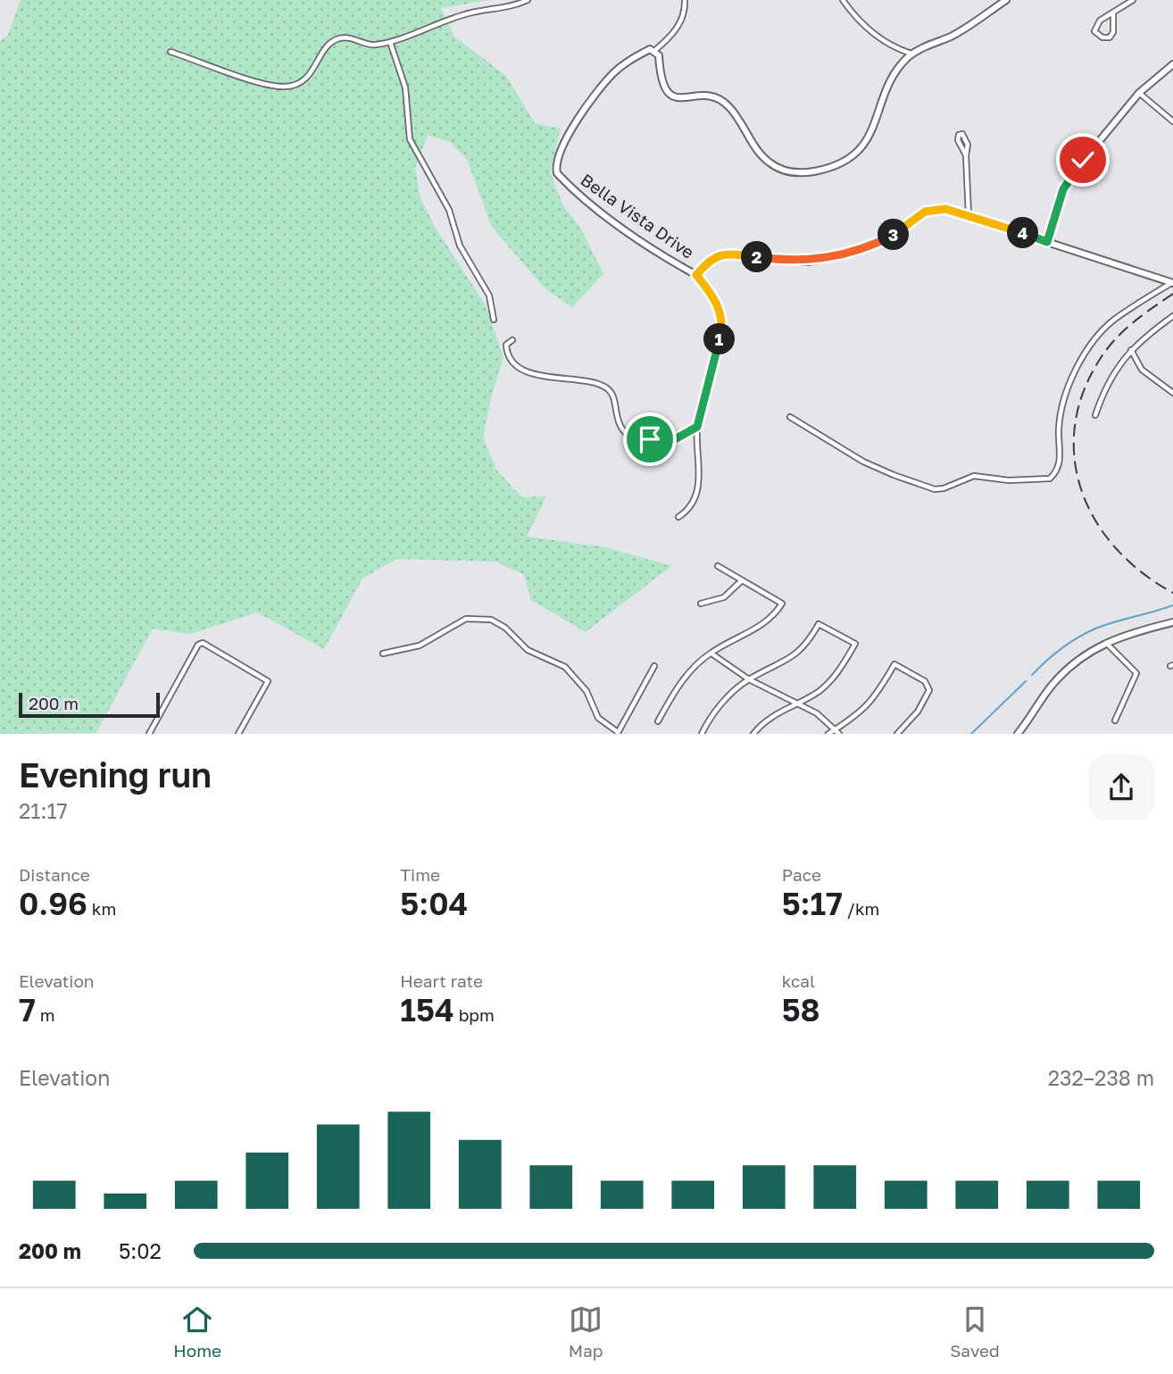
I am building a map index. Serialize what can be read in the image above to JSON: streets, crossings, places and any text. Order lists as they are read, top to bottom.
{
  "streets": {
    "street": ["Bella Vista Drive"]
  },
  "scale_bar": "200 m",
  "page": {
    "pins": [
      "4",
      "3",
      "2",
      "1"
    ],
    "scale": "200 m",
    "heading": ["Evening run", "21:17"],
    "stats": [
      ["Distance", "0.96 km"],
      ["Time", "5:04"],
      ["Pace", "5:17 /km"],
      ["Elevation", "7 m"],
      ["Heart rate", "154 bpm"],
      ["kcal", "58"]
    ],
    "chart": ["Elevation", "232–238 m"],
    "list": [
      {
        "name": "200 m",
        "note": "5:02"
      }
    ],
    "tabs": ["Home", "Map", "Saved"]
  }
}
